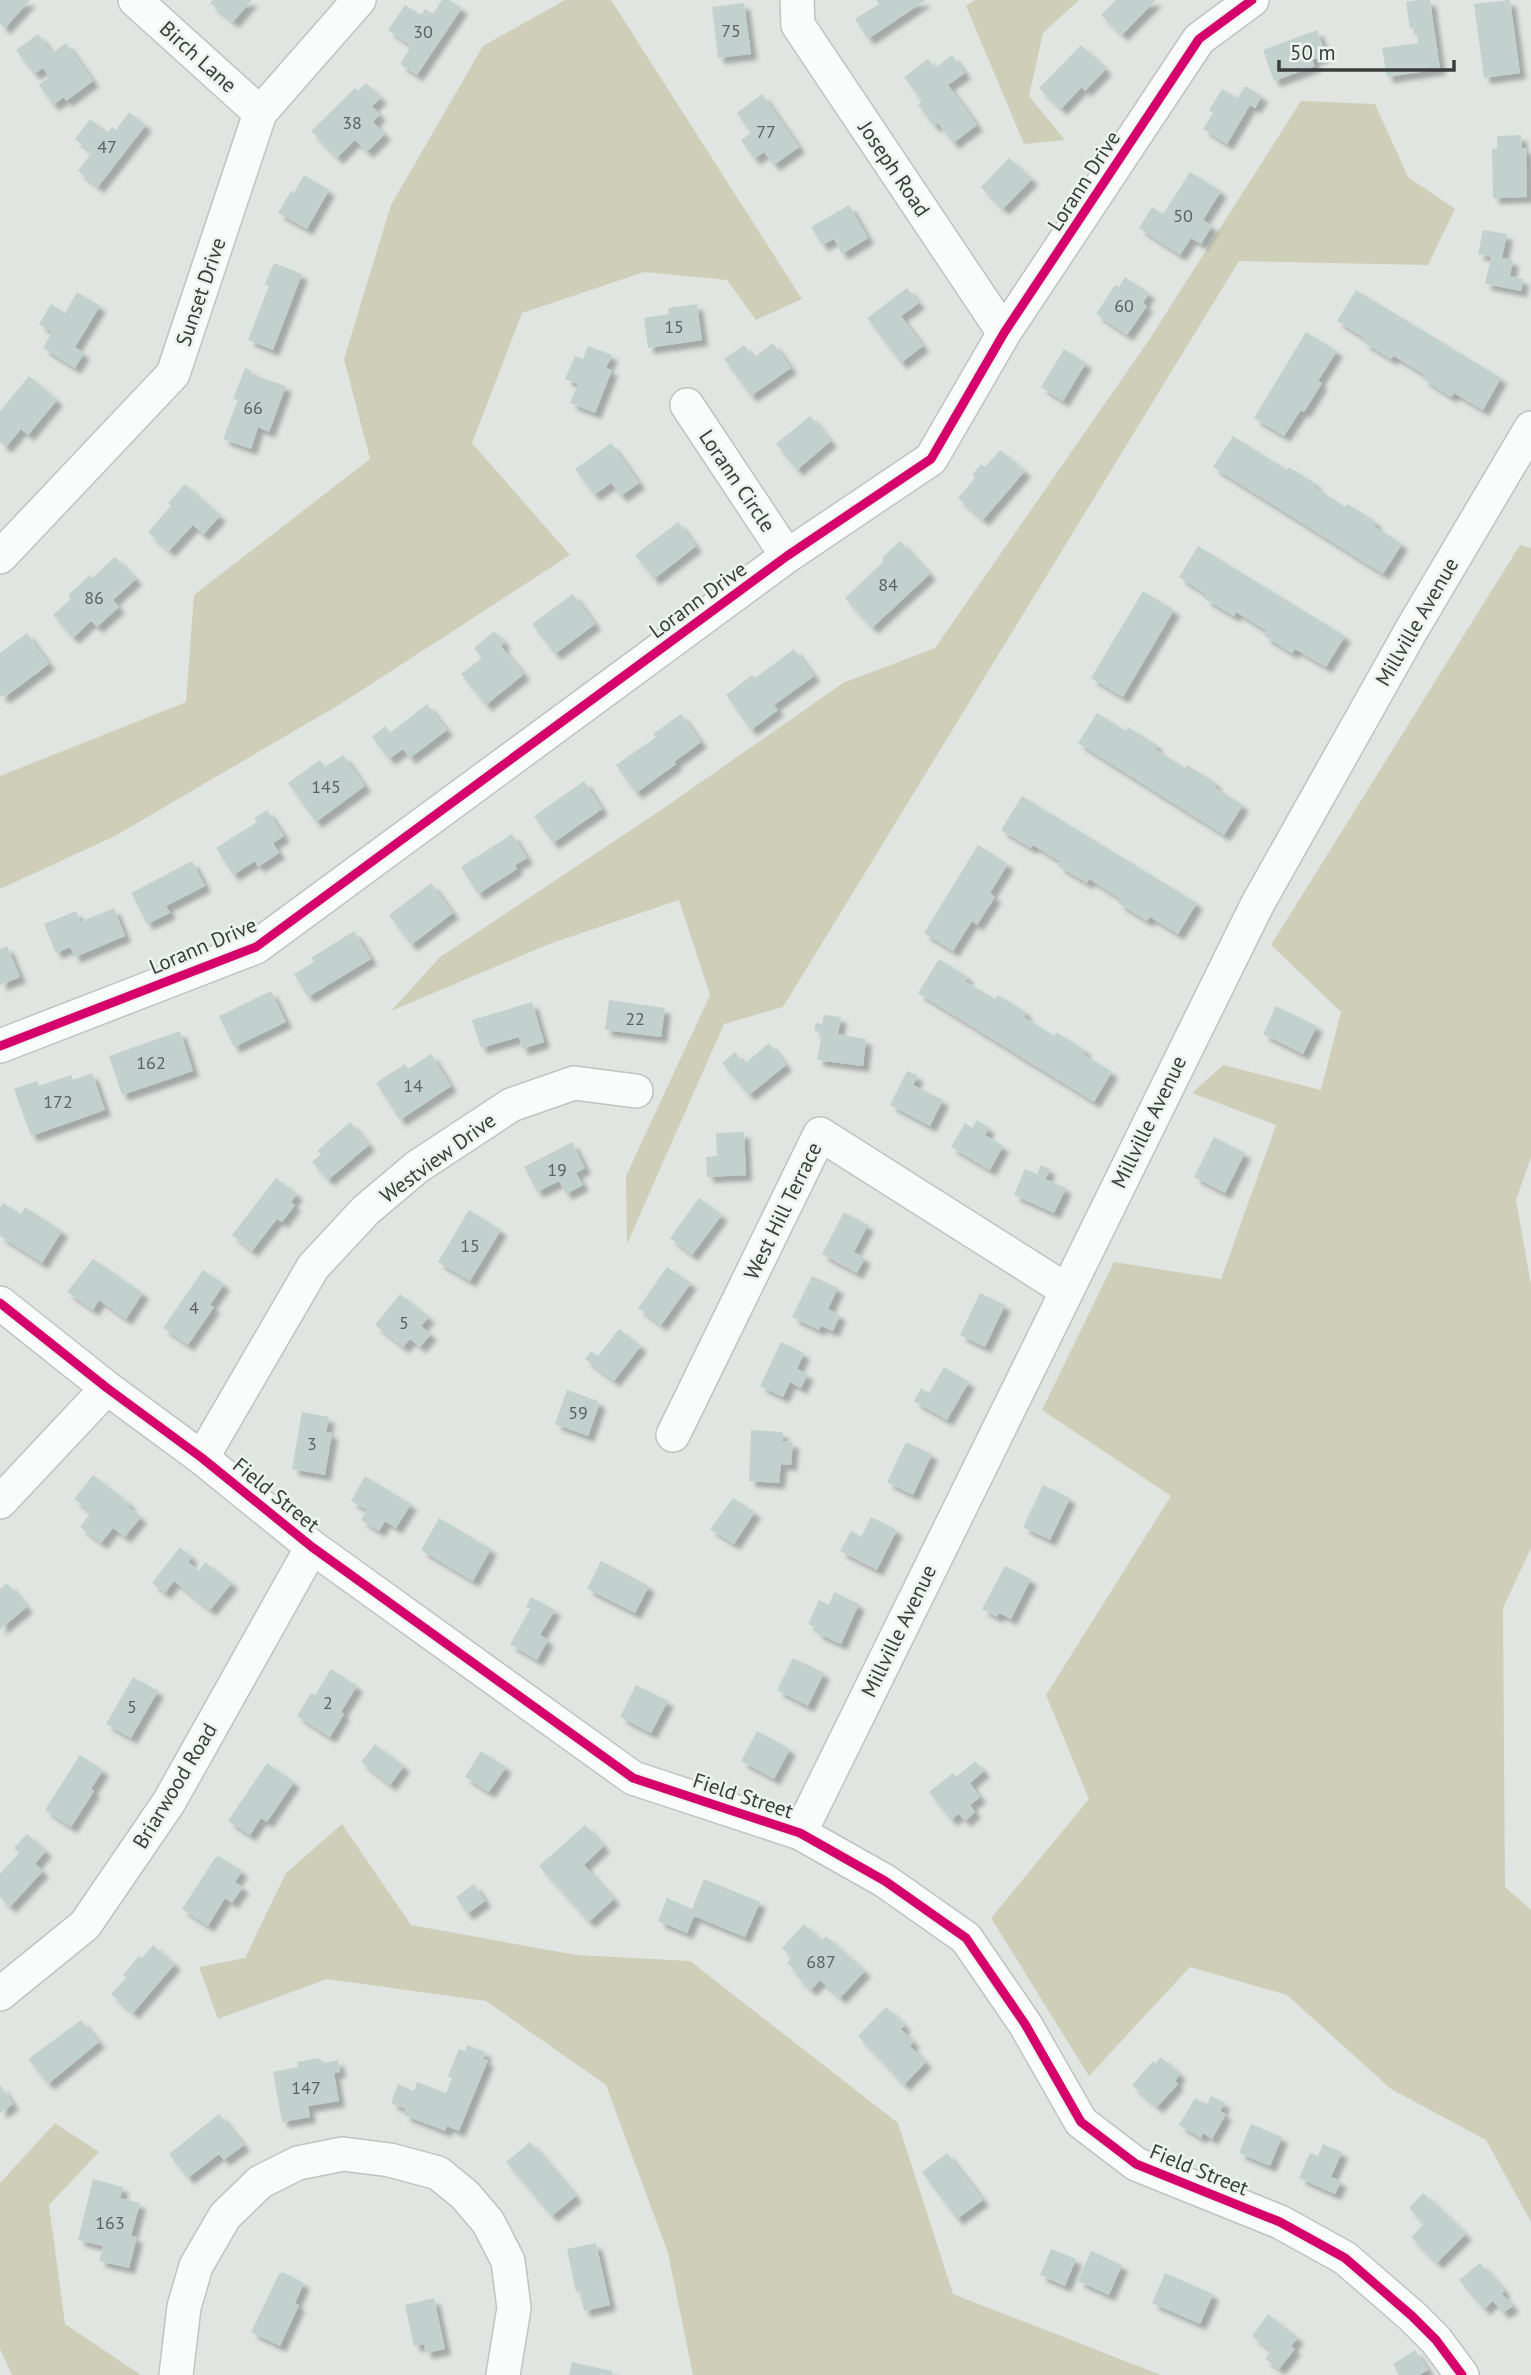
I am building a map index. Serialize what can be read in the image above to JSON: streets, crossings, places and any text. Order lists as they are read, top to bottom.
{
  "streets": {
    "street": [
      "Birch Lane",
      "Joseph Road",
      "Lorann Drive",
      "Sunset Drive",
      "Lorann Circle",
      "Millville Avenue",
      "Westview Drive",
      "West Hill Terrace",
      "Field Street",
      "Briarwood Road"
    ]
  },
  "crossings": [
    ["Birch Lane", "Sunset Drive"],
    ["Joseph Road", "Lorann Drive"],
    ["Lorann Drive", "Lorann Circle"],
    ["Millville Avenue", "West Hill Terrace"],
    ["Millville Avenue", "Field Street"],
    ["Westview Drive", "Field Street"],
    ["Field Street", "Briarwood Road"]
  ],
  "house_numbers": [
    "75",
    "30",
    "38",
    "77",
    "47",
    "50",
    "60",
    "15",
    "66",
    "84",
    "86",
    "145",
    "22",
    "162",
    "14",
    "172",
    "19",
    "15",
    "4",
    "5",
    "59",
    "3",
    "2",
    "5",
    "687",
    "147",
    "163"
  ],
  "scale_bar": "50 m"
}
